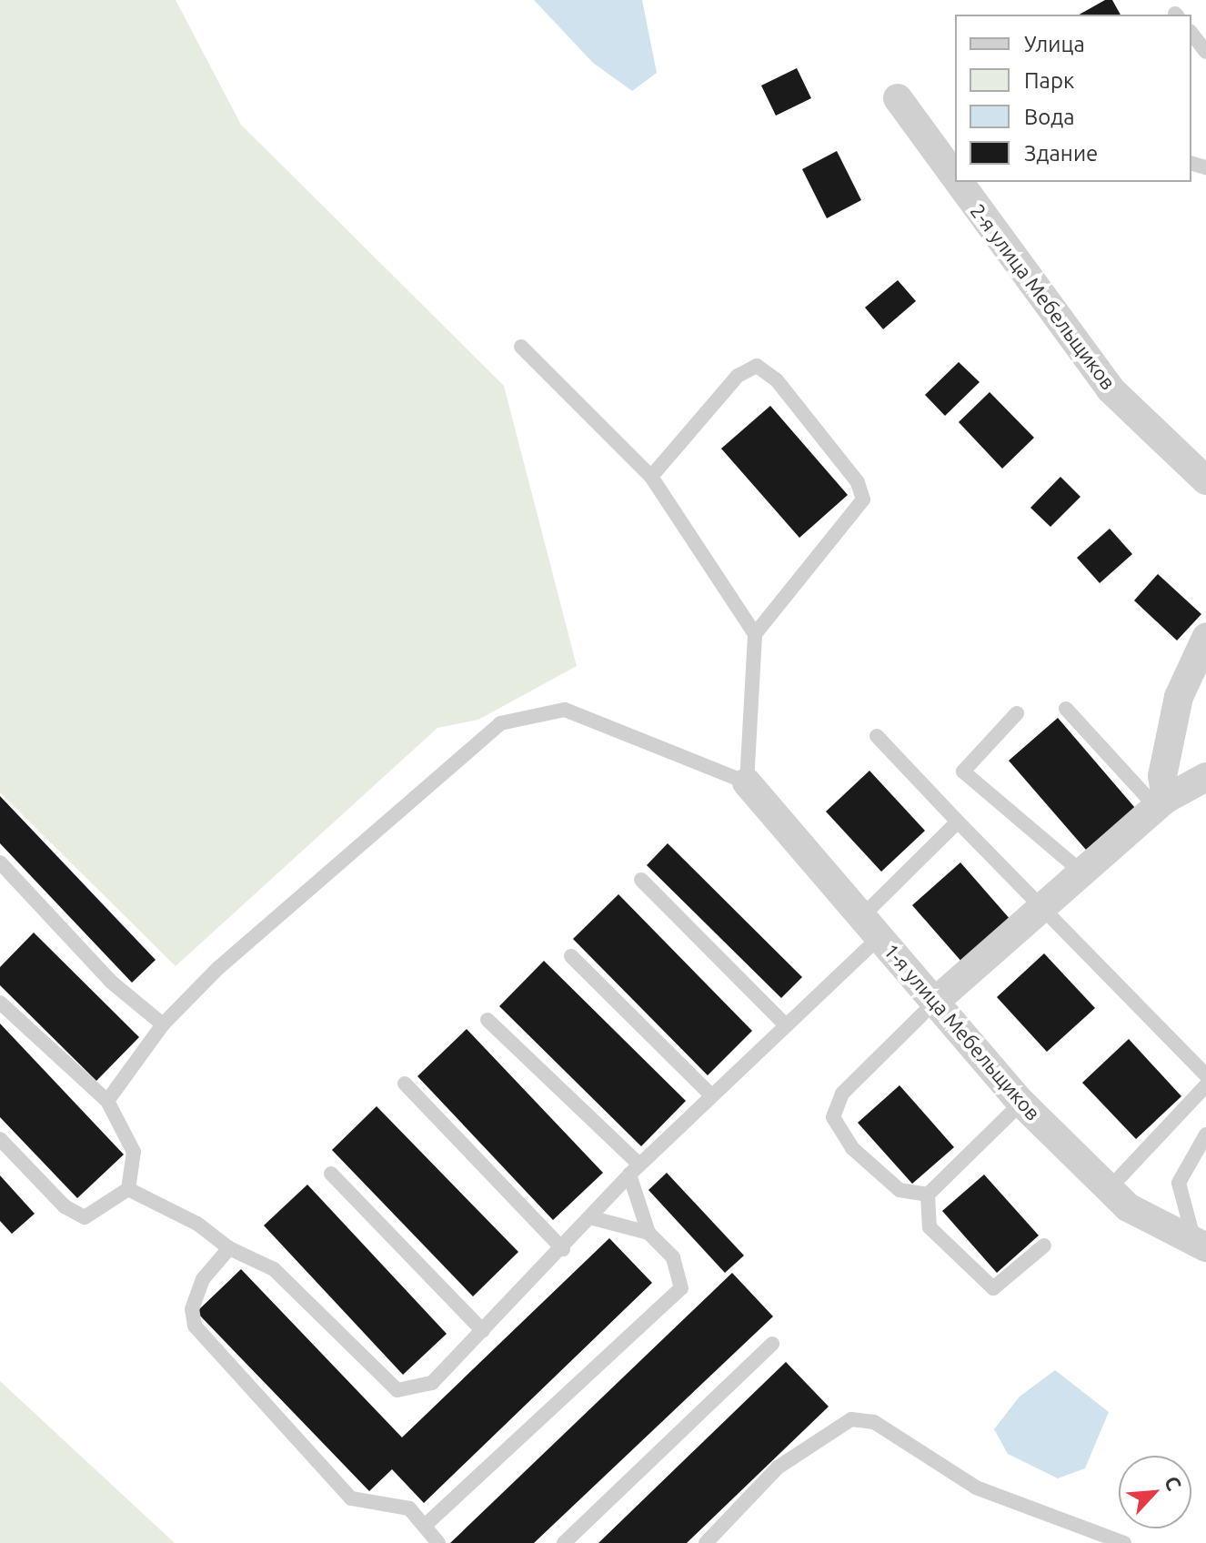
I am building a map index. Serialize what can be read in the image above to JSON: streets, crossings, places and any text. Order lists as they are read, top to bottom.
{
  "streets": {
    "street": ["2-я улица Мебельщиков", "1-я улица Мебельщиков"]
  },
  "legend": [
    "Улица",
    "Парк",
    "Вода",
    "Здание"
  ],
  "north": "top right"
}
